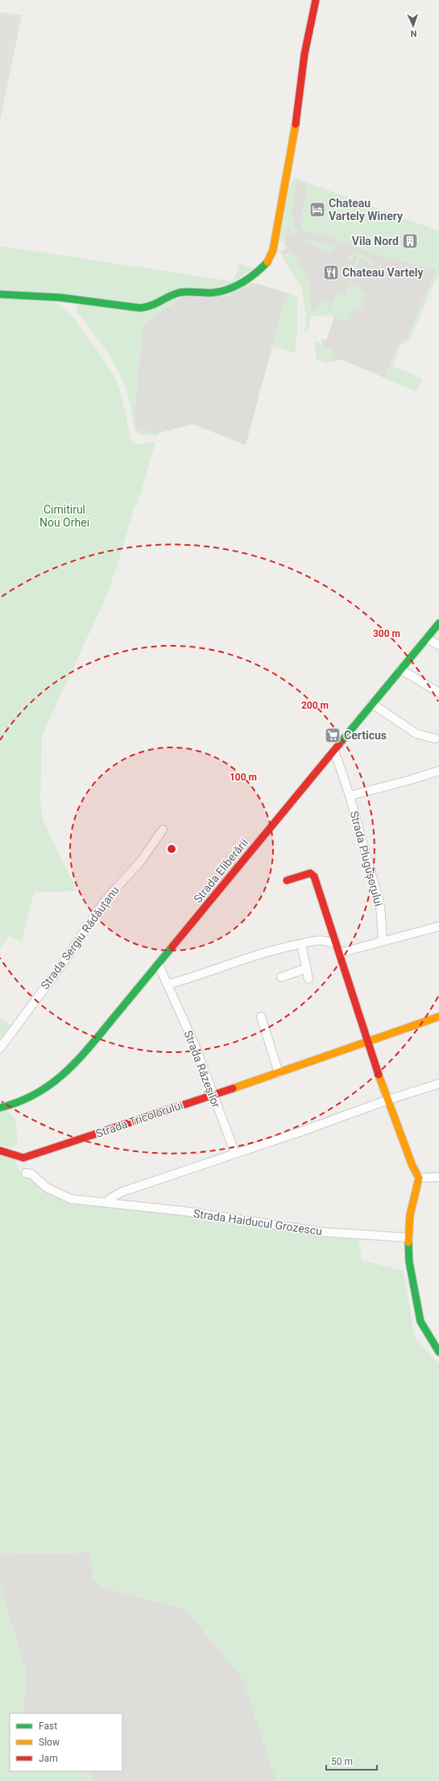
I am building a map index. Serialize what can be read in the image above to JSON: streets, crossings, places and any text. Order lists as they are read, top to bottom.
{
  "streets": {
    "street": [
      "Strada Plugușorului",
      "Strada Eliberării",
      "Strada Sergiu Rădăuțanu",
      "Strada Răzeșilor",
      "Strada Tricolorului",
      "Strada Haiducul Grozescu"
    ]
  },
  "crossings": [
    ["Strada Plugușorului", "Strada Eliberării"],
    ["Strada Eliberării", "Strada Răzeșilor"],
    ["Strada Răzeșilor", "Strada Tricolorului"]
  ],
  "parks": ["Cimitirul Nou Orhei"],
  "places": {
    "hotel": ["Chateau Vartely Winery"],
    "building": ["Vila Nord"],
    "restaurant": ["Chateau Vartely"],
    "supermarket": ["Certicus"]
  },
  "legend": ["Fast", "Slow", "Jam"],
  "scale_bar": "50 m",
  "north": "bottom",
  "rings": ["300 m", "200 m", "100 m"]
}
